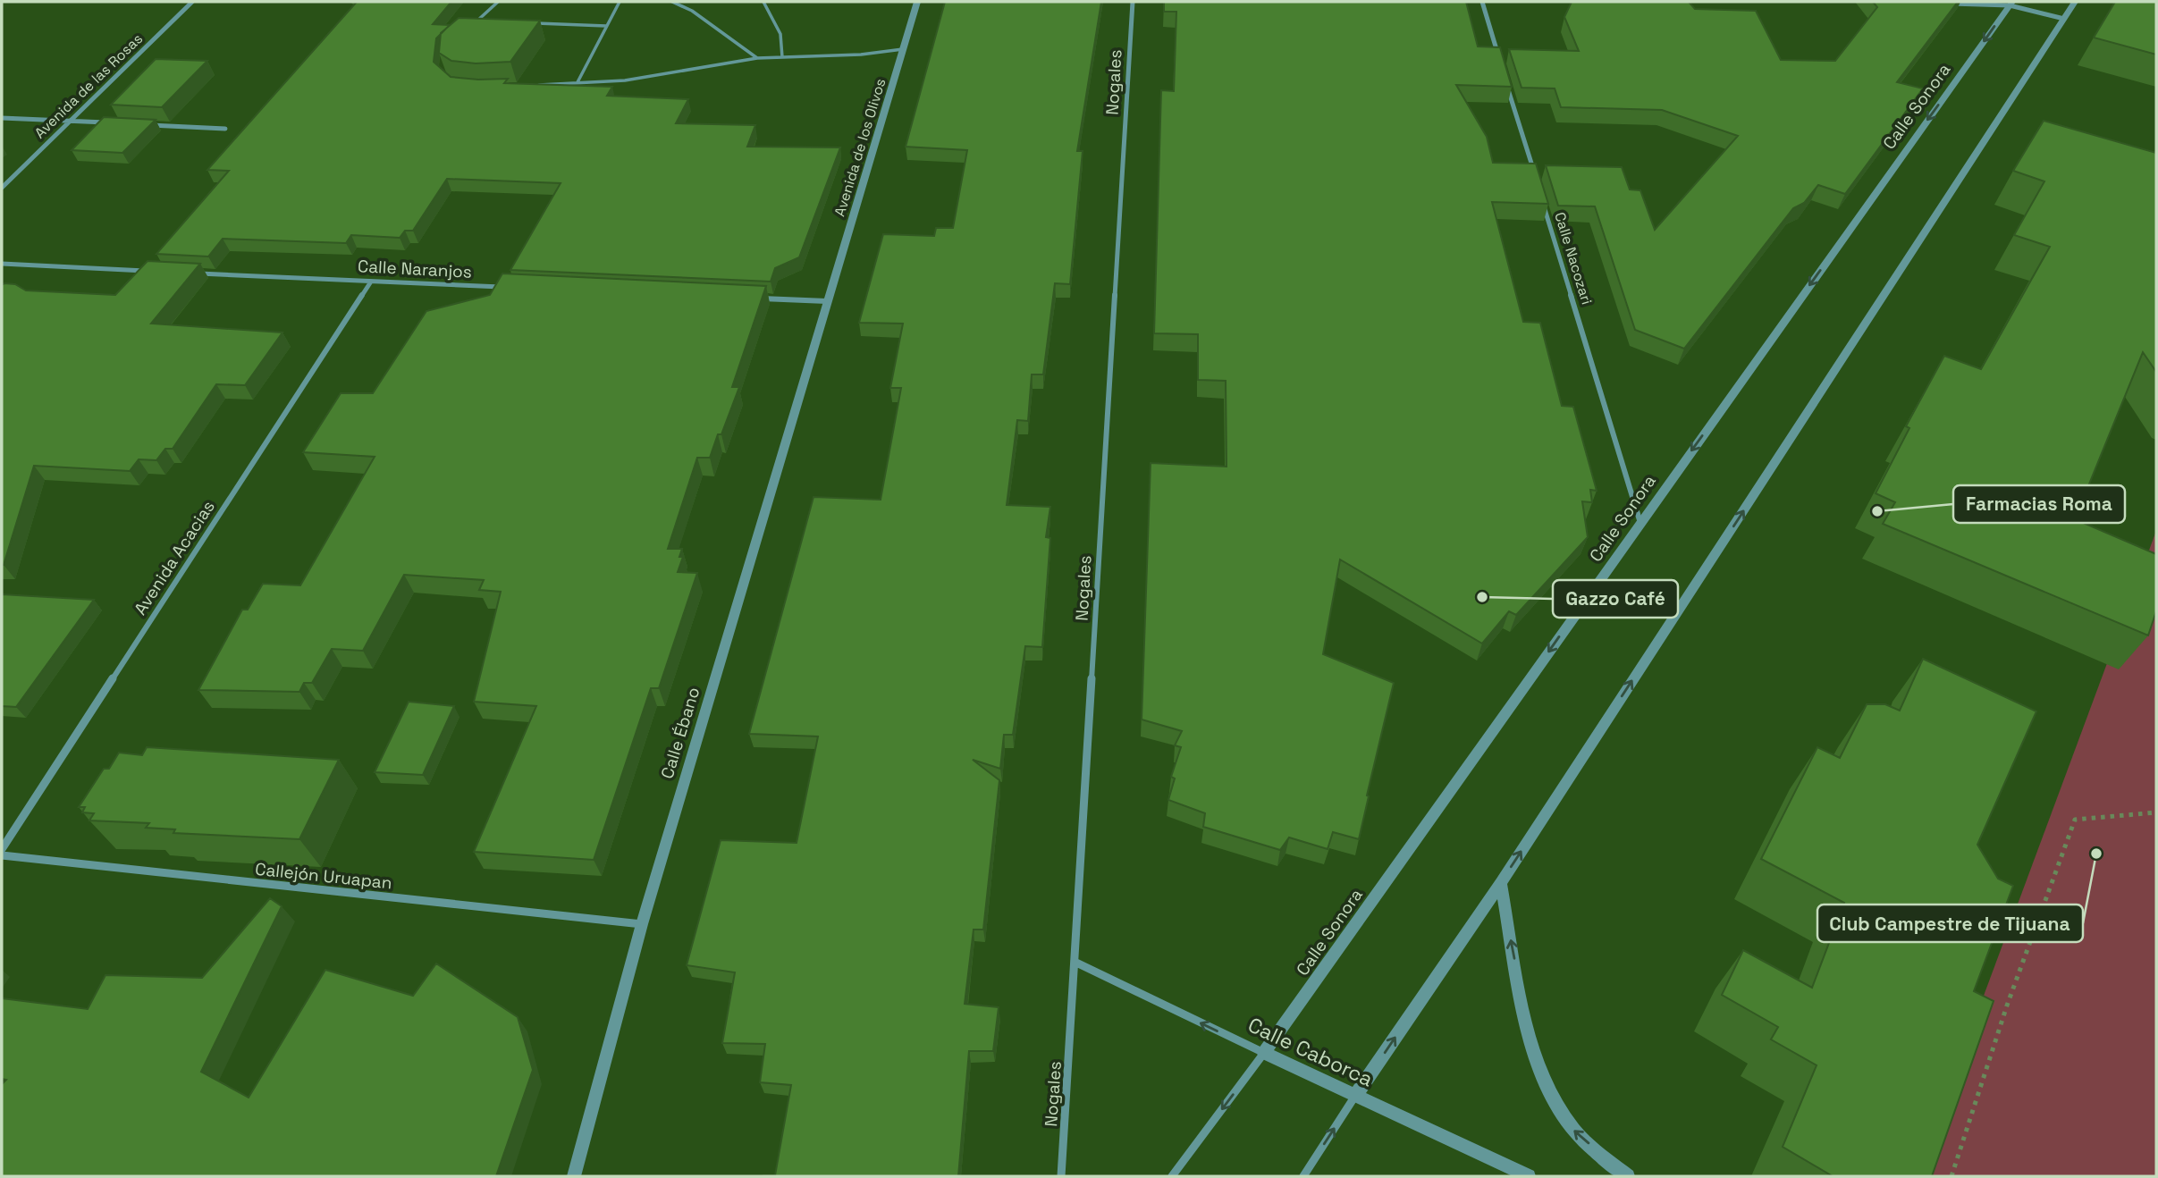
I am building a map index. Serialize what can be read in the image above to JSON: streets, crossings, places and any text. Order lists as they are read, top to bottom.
{
  "streets": {
    "street": [
      "Nogales",
      "Avenida de las Rosas",
      "Calle Sonora",
      "Avenida de los Olivos",
      "Calle Nacozari",
      "Calle Naranjos",
      "Avenida Acacias",
      "Calle Ébano",
      "Callejón Uruapan",
      "Calle Caborca"
    ]
  },
  "crossings": [
    ["Nogales", "Calle Caborca"],
    ["Calle Sonora", "Calle Nacozari"],
    ["Calle Sonora", "Calle Caborca"],
    ["Avenida de los Olivos", "Calle Ébano"],
    ["Calle Naranjos", "Avenida Acacias"],
    ["Calle Ébano", "Callejón Uruapan"]
  ],
  "one_way": ["Calle Caborca"],
  "places": ["Farmacias Roma", "Gazzo Café", "Club Campestre de Tijuana"]
}
